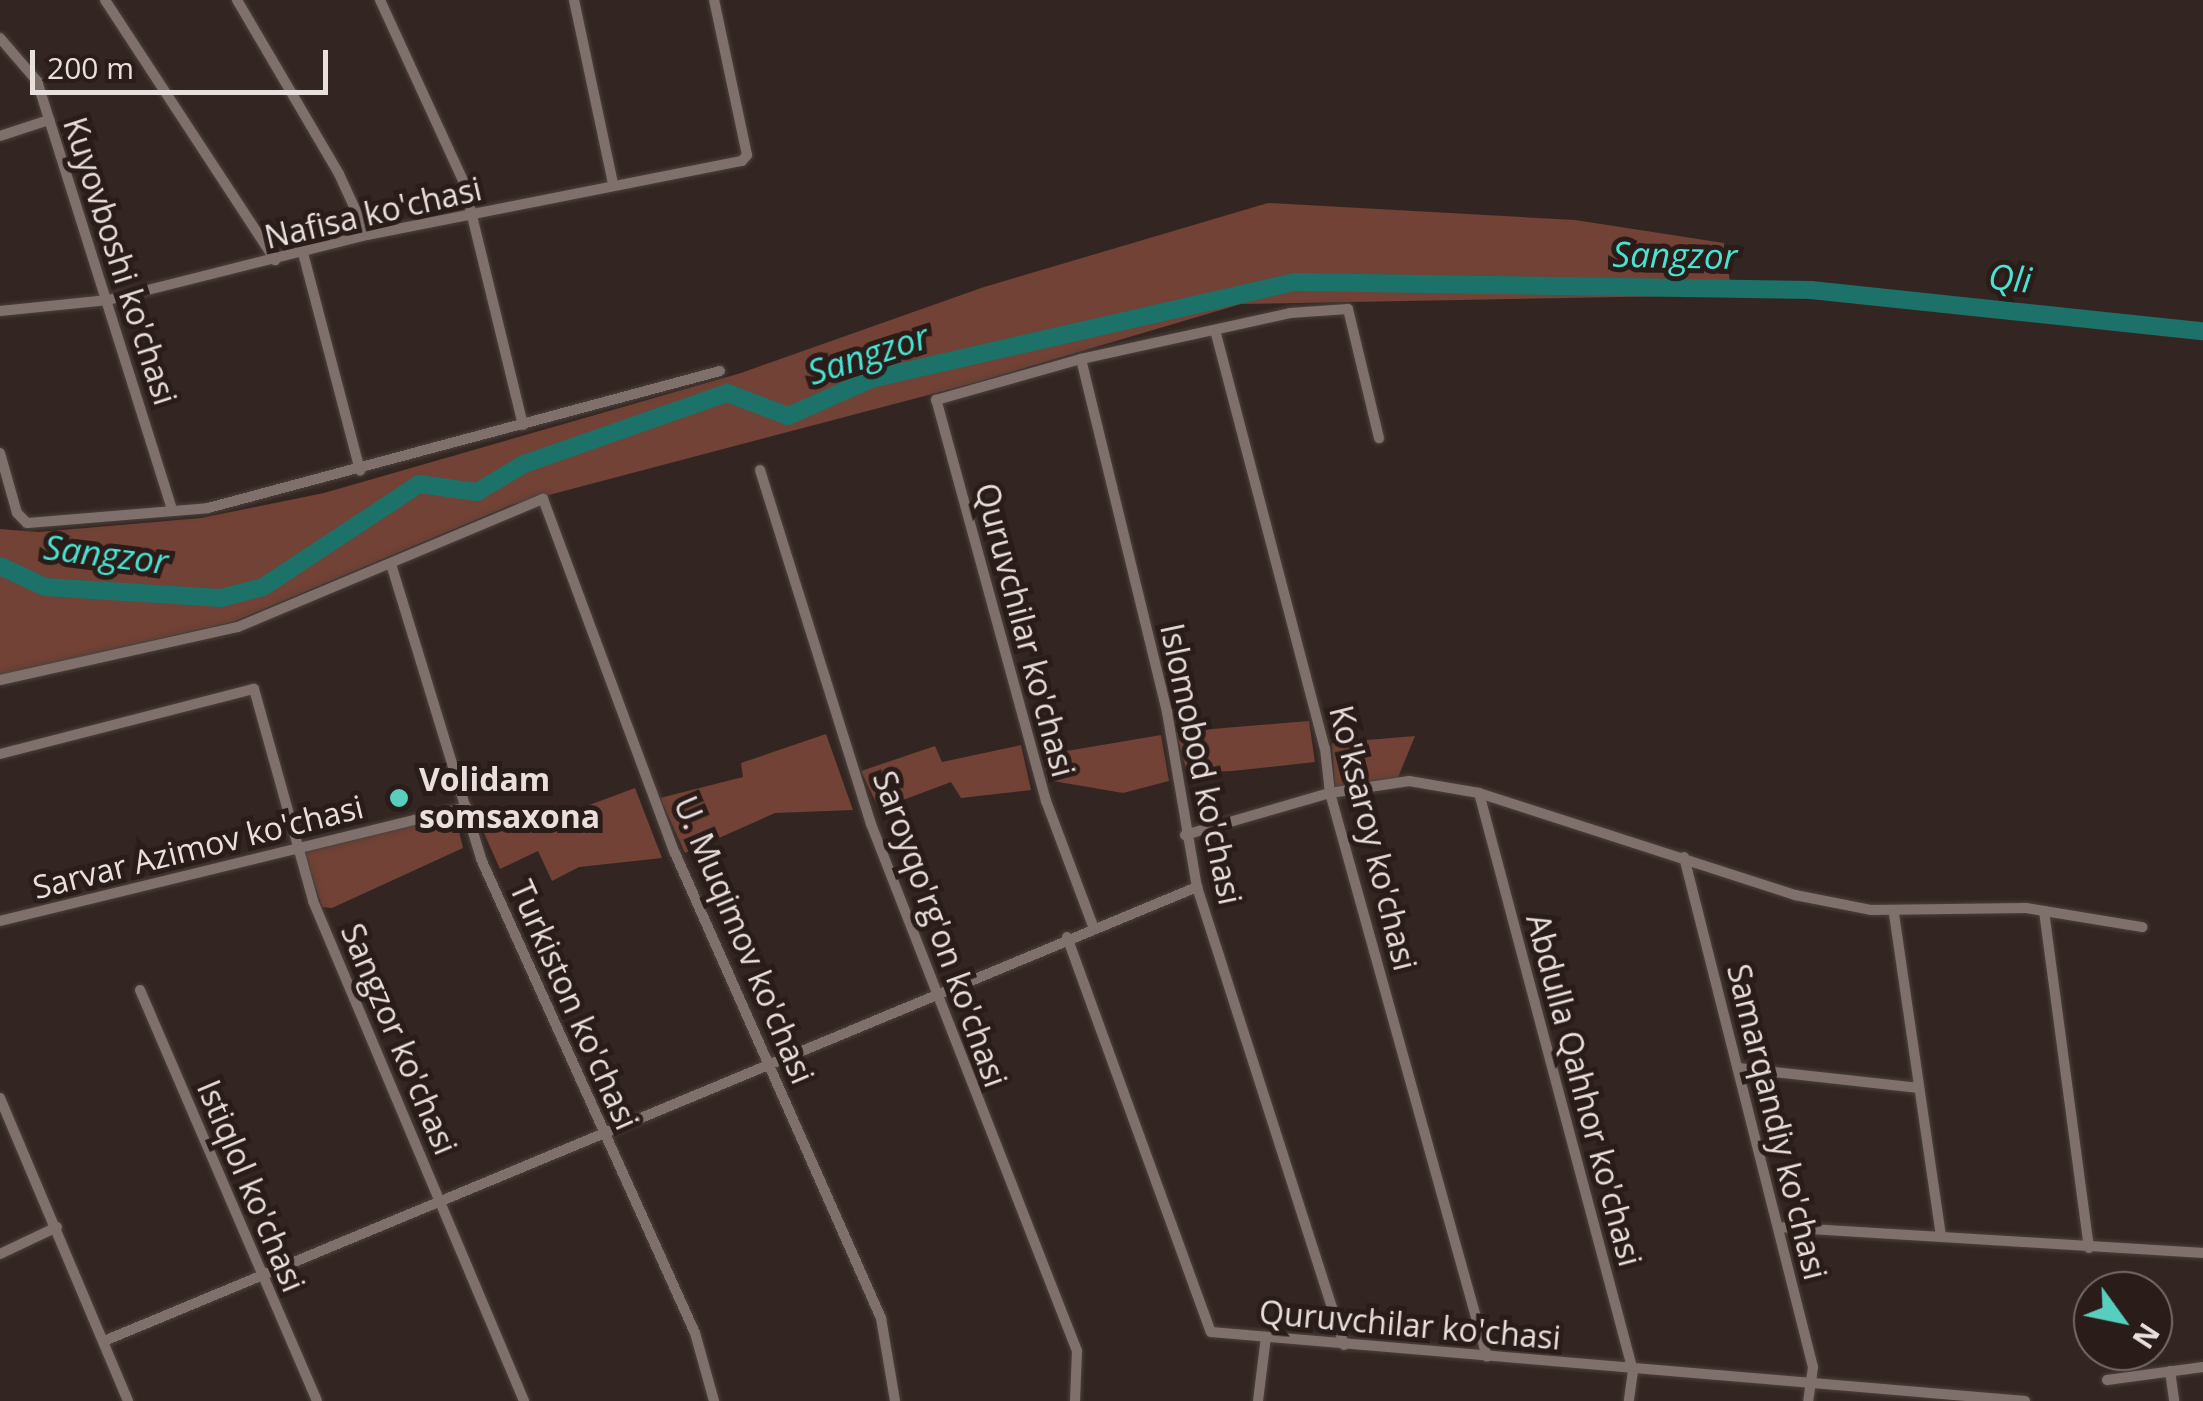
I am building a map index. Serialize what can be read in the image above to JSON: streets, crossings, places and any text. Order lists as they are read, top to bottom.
{
  "streets": {
    "street": [
      "Nafisa ko'chasi",
      "Kuyovboshi ko'chasi",
      "Quruvchilar ko'chasi",
      "Islomobod ko'chasi",
      "Ko'ksaroy ko'chasi",
      "Sarvar Azimov ko'chasi",
      "Saroyqo'rg'on ko'chasi",
      "U. Muqimov ko'chasi",
      "Turkiston ko'chasi",
      "Sangzor ko'chasi",
      "Abdulla Qahhor ko'chasi",
      "Samarqandiy ko'chasi",
      "Istiqlol ko'chasi"
    ]
  },
  "crossings": [
    ["Nafisa ko'chasi", "Kuyovboshi ko'chasi"],
    ["Quruvchilar ko'chasi", "Islomobod ko'chasi"],
    ["Quruvchilar ko'chasi", "Ko'ksaroy ko'chasi"],
    ["Quruvchilar ko'chasi", "Abdulla Qahhor ko'chasi"],
    ["Quruvchilar ko'chasi", "Samarqandiy ko'chasi"],
    ["Sarvar Azimov ko'chasi", "Turkiston ko'chasi"],
    ["Sarvar Azimov ko'chasi", "Sangzor ko'chasi"],
    ["U. Muqimov ko'chasi", "Turkiston ko'chasi"]
  ],
  "water": ["Sangzor", "Qli"],
  "places": ["Volidam somsaxona"],
  "scale_bar": "200 m",
  "north": "bottom right"
}
